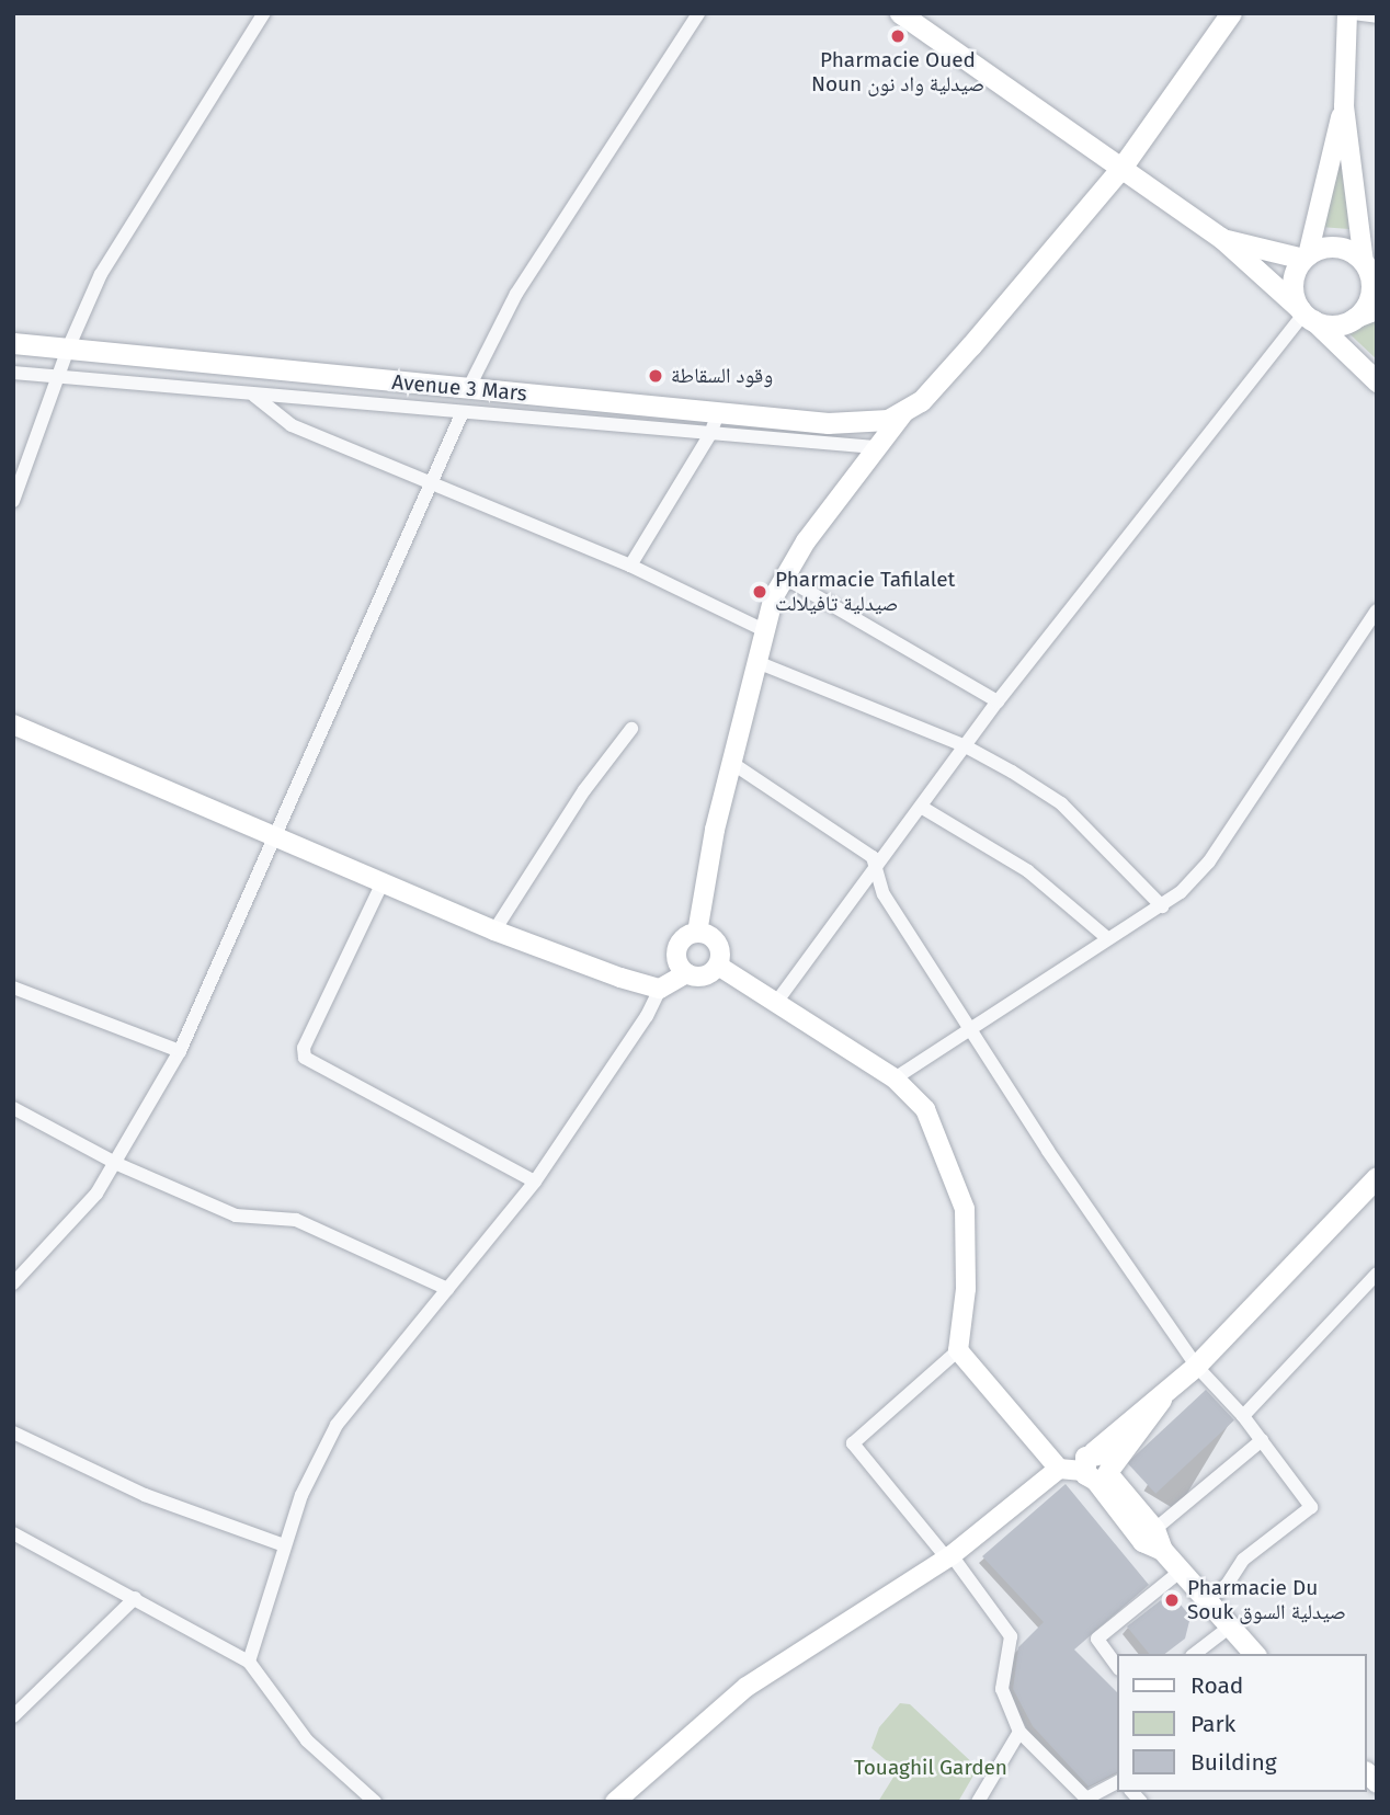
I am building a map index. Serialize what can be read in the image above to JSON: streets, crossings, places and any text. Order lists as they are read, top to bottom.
{
  "streets": {
    "main road": ["Avenue 3 Mars"]
  },
  "parks": ["Touaghil Garden"],
  "places": [
    "Pharmacie Oued Noun صيدلية واد نون",
    "وقود السقاطة",
    "Pharmacie Tafilalet صيدلية تافيلالت",
    "Pharmacie Du Souk صيدلية السوق"
  ],
  "legend": ["Road", "Park", "Building"]
}
